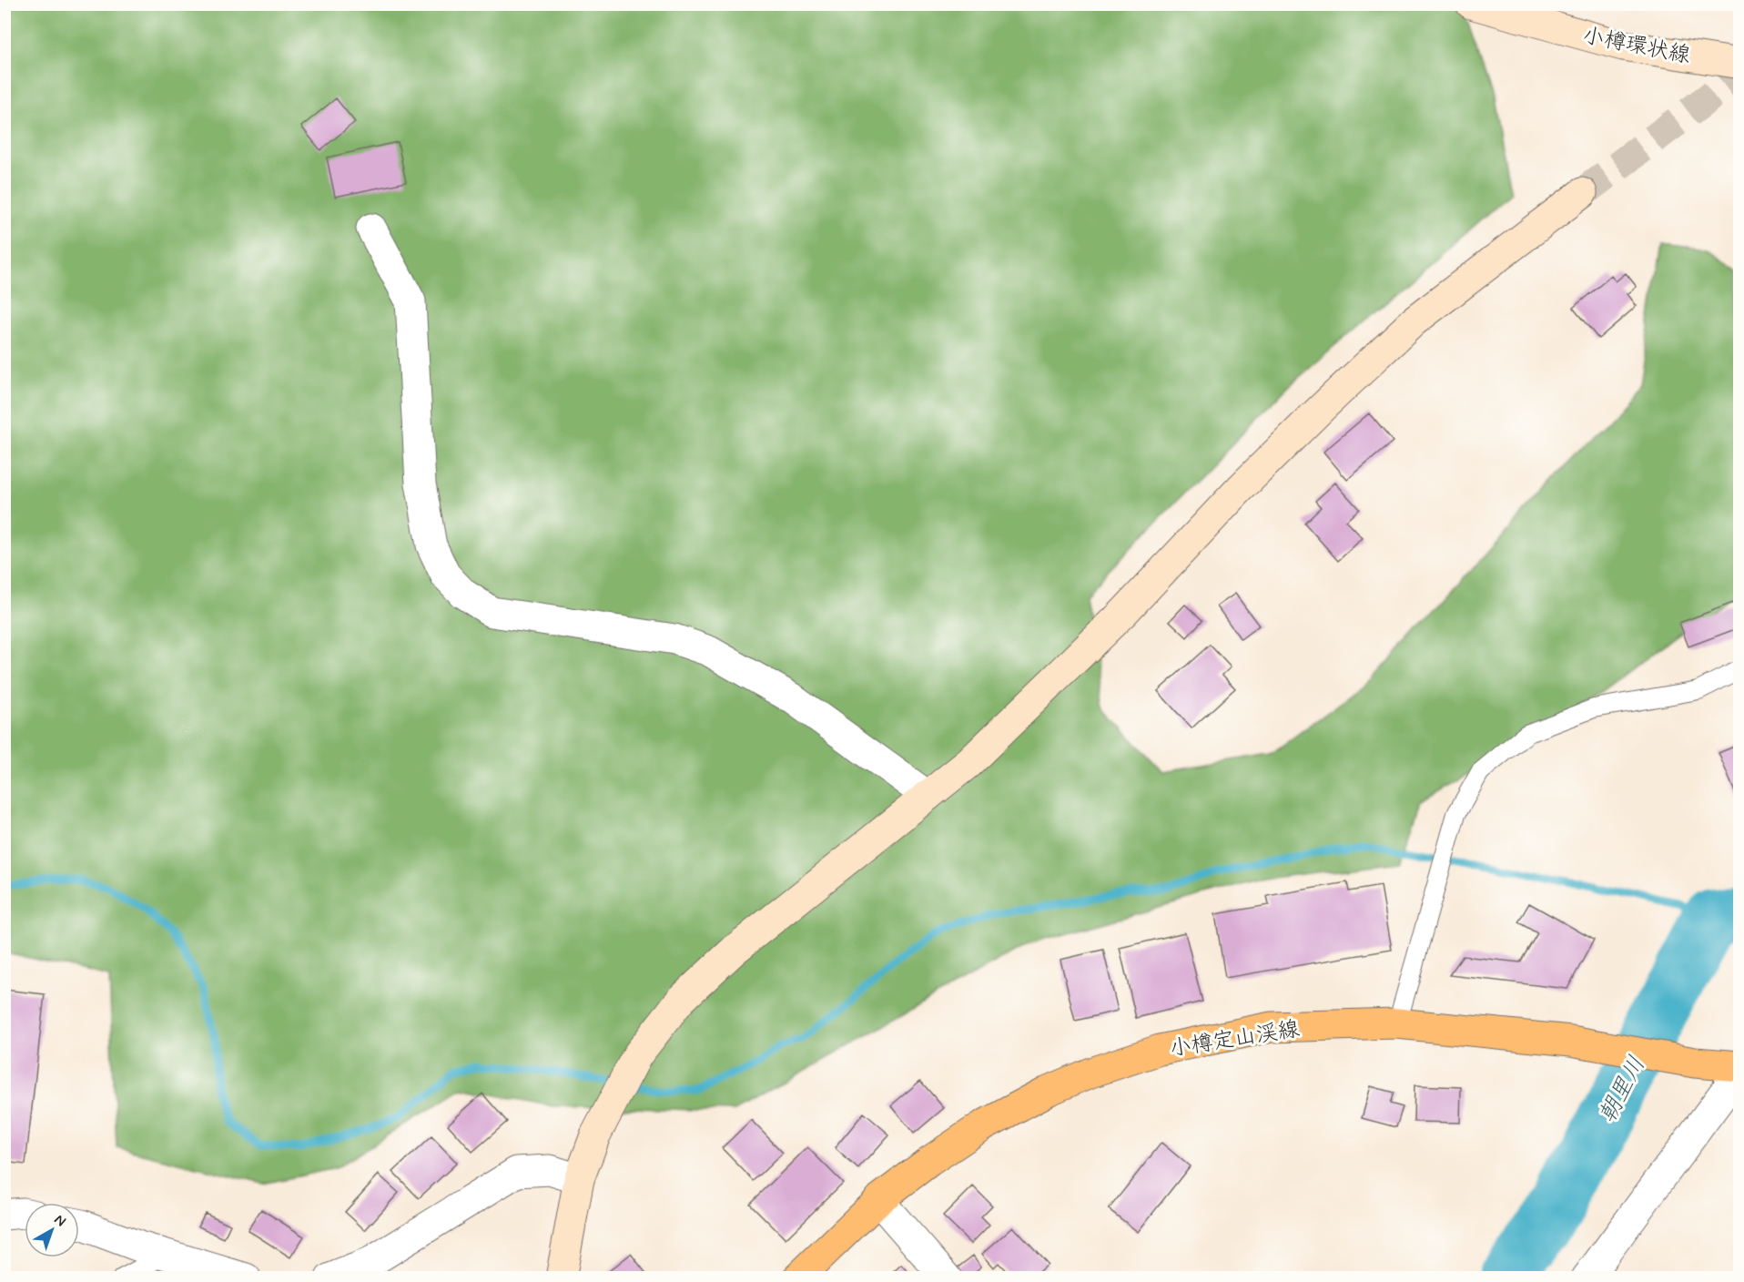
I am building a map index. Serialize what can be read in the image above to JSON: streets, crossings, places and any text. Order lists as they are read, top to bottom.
{
  "streets": {
    "main road": ["小樽定山渓線"],
    "street": ["小樽環状線"]
  },
  "water": ["朝里川"],
  "north": "top right"
}
